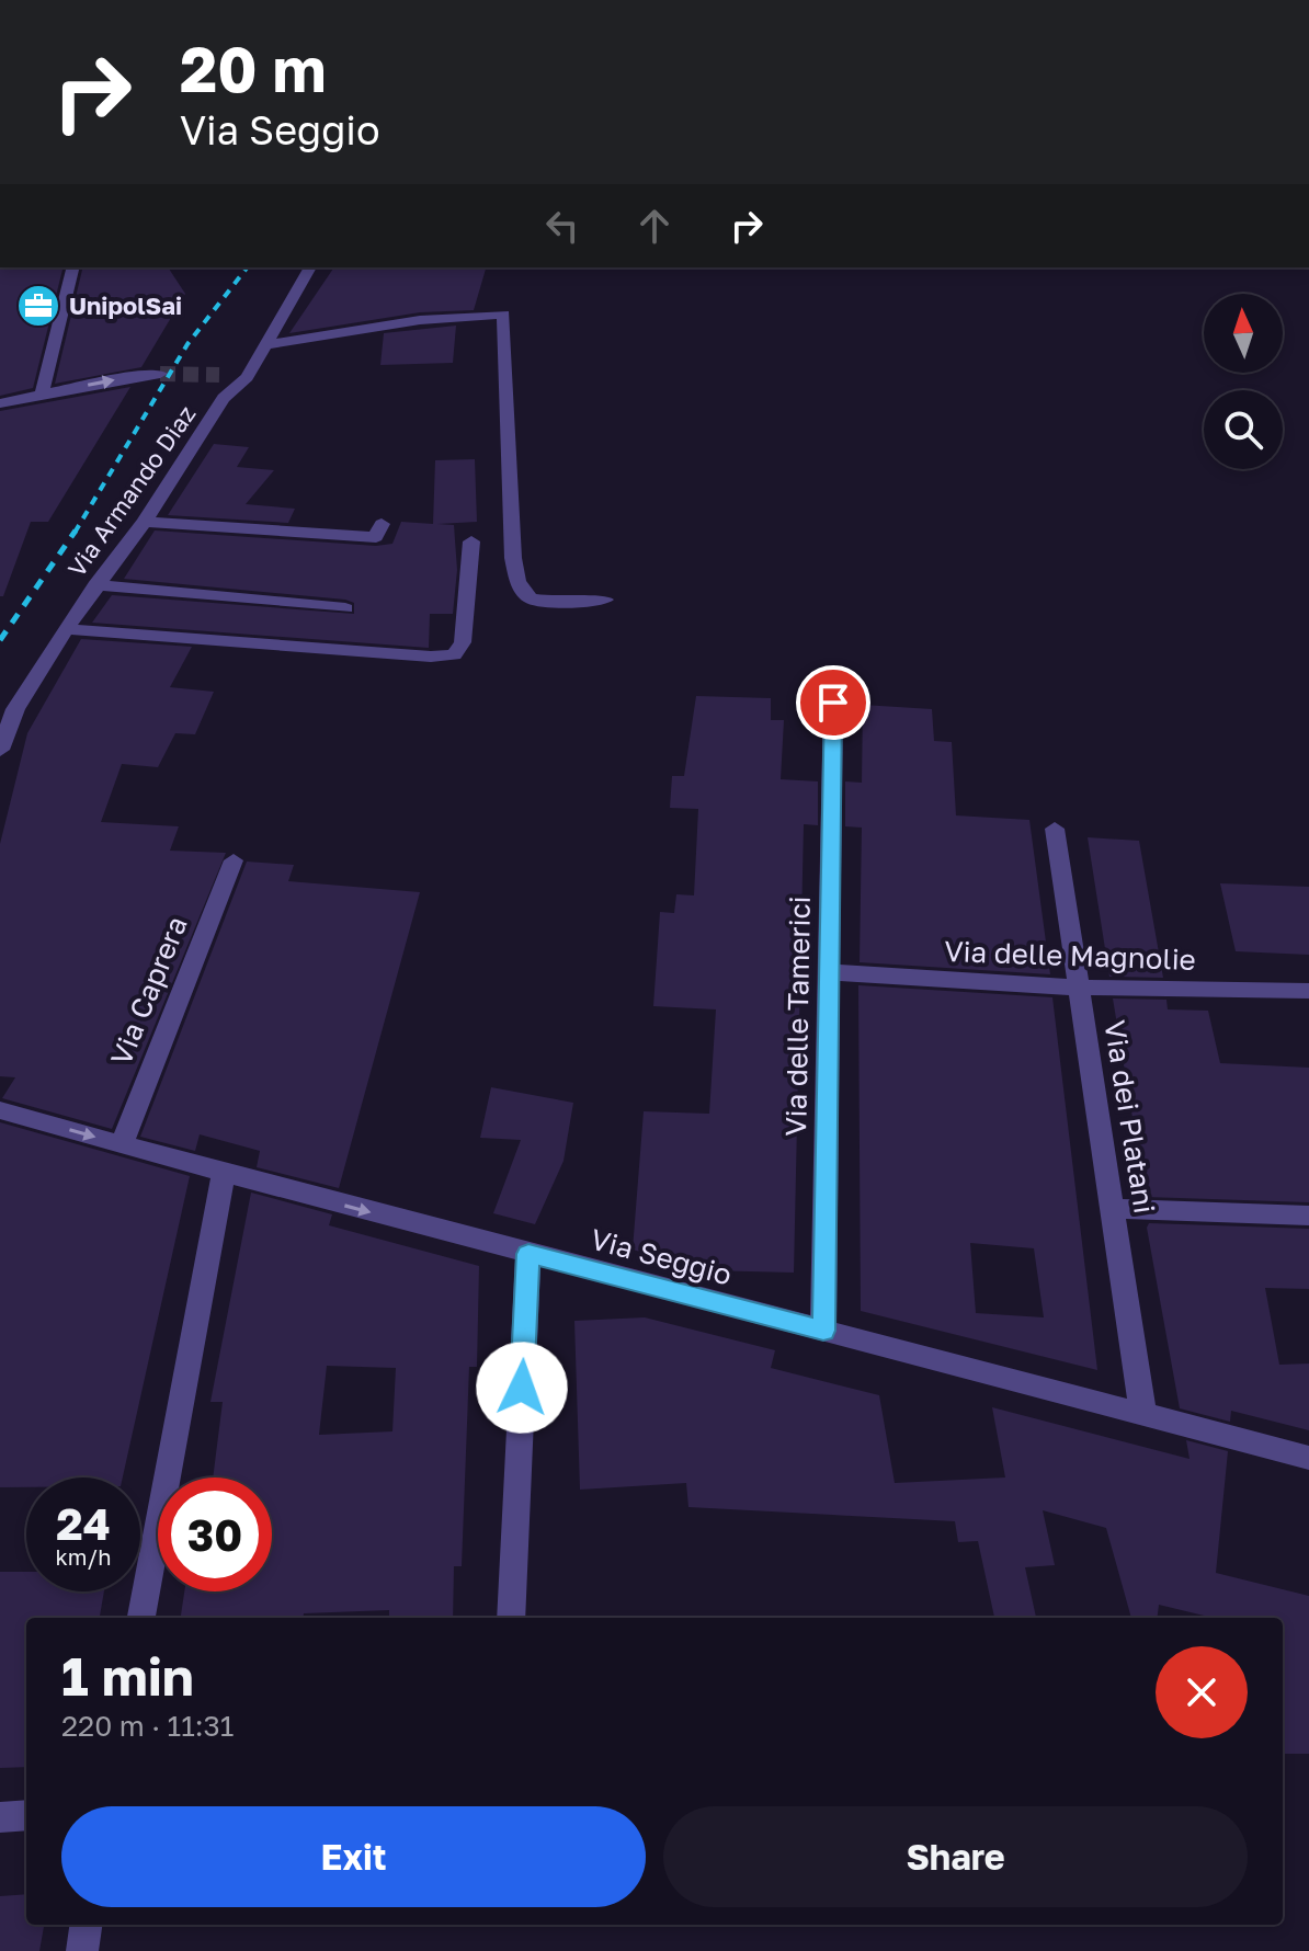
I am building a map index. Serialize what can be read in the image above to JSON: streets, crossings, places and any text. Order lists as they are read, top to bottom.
{
  "streets": {
    "street": [
      "Via Armando Diaz",
      "Via delle Magnolie",
      "Via Caprera",
      "Via delle Tamerici",
      "Via dei Platani",
      "Via Seggio"
    ]
  },
  "crossings": [
    ["Via delle Magnolie", "Via delle Tamerici"],
    ["Via delle Magnolie", "Via dei Platani"],
    ["Via Caprera", "Via Seggio"],
    ["Via delle Tamerici", "Via Seggio"],
    ["Via dei Platani", "Via Seggio"]
  ],
  "places": {
    "office": ["UnipolSai"]
  },
  "north": "top",
  "page": {
    "turn": ["20 m", "Via Seggio"],
    "speed": "24 km/h",
    "limit": "30",
    "heading": ["1 min", "220 m · 11:31"],
    "buttons": ["Exit", "Share"]
  }
}
